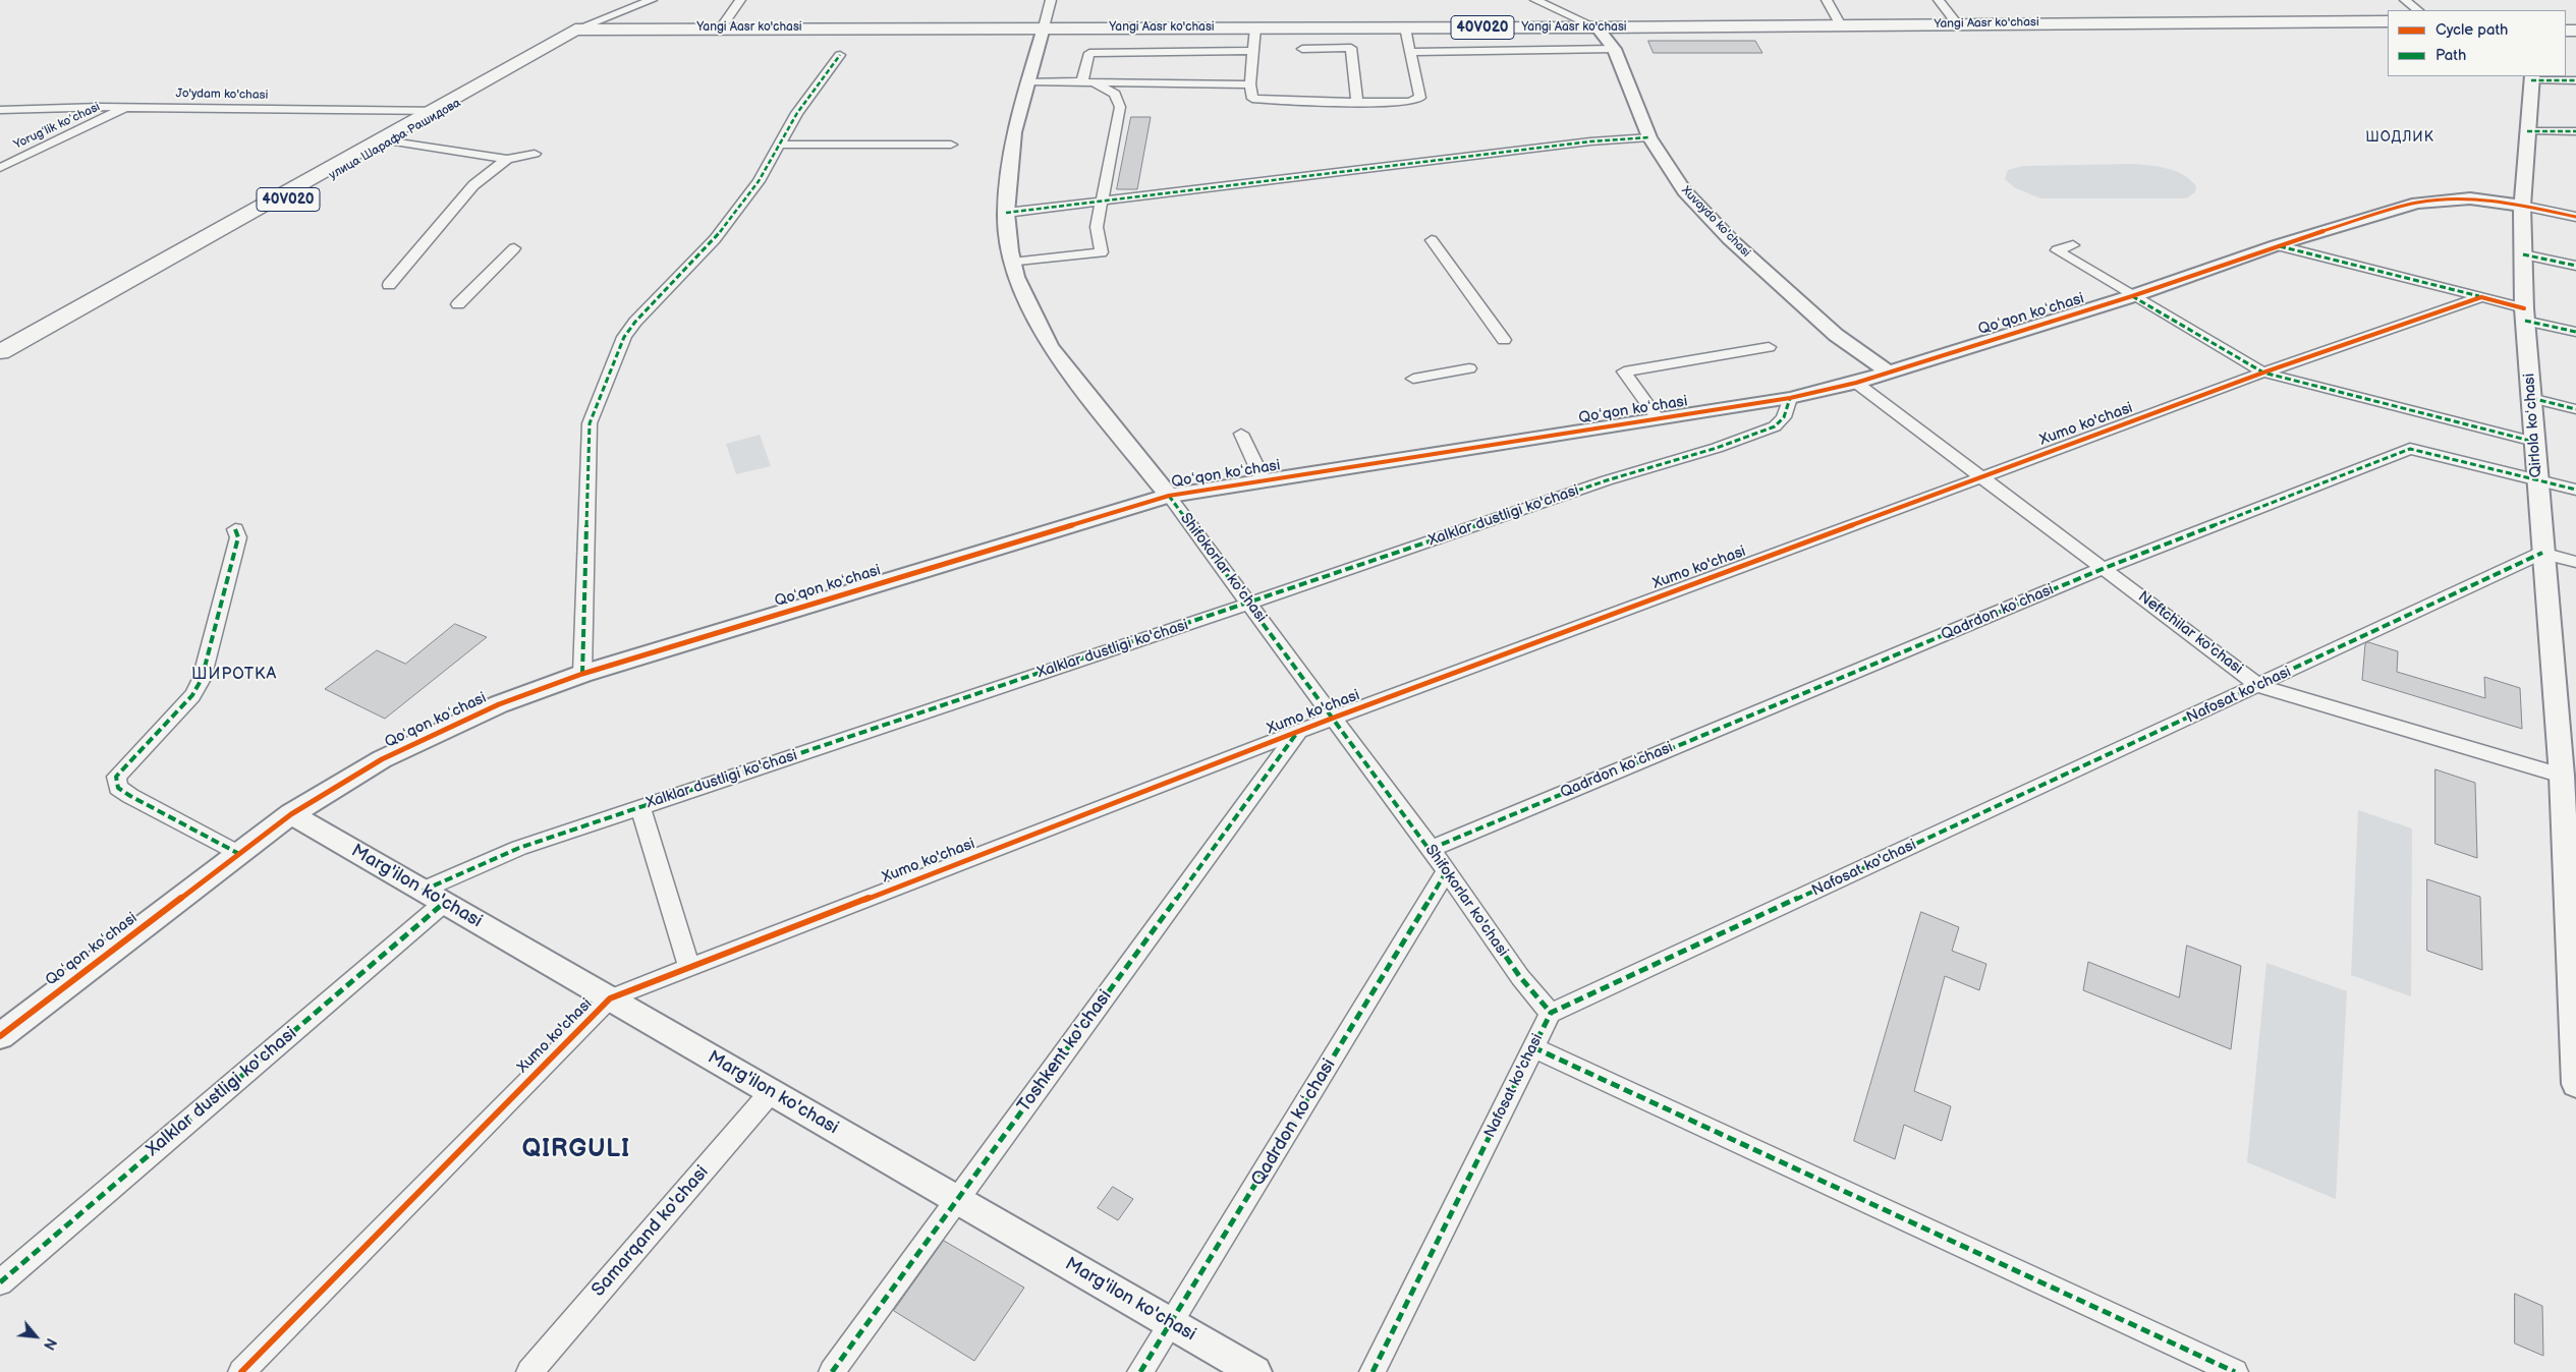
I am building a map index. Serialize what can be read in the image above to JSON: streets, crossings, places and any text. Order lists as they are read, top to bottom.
{
  "streets": {
    "main road": ["Yangi Aasr ko'chasi", "40V020", "улица Шарафа Рашидова"],
    "street": [
      "Jo'ydam ko'chasi",
      "Yorugʻlik koʻchasi",
      "Xuvaydo ko'chasi",
      "Qoʻqon koʻchasi",
      "Xumo ko'chasi",
      "Qirlola koʻchasi",
      "Xalklar dustligi ko'chasi",
      "Shifokorlar ko'chasi",
      "Qadrdon koʻchasi",
      "Neftchilar ko'chasi",
      "Nafosat ko'chasi",
      "Marg'ilon ko'chasi",
      "Toshkent ko'chasi",
      "Samarqand ko'chasi"
    ]
  },
  "crossings": [
    ["Yangi Aasr ko'chasi", "улица Шарафа Рашидова"],
    ["Yangi Aasr ko'chasi", "Xuvaydo ko'chasi"],
    ["Yangi Aasr ko'chasi", "Shifokorlar ko'chasi"],
    ["Jo'ydam ko'chasi", "Yorugʻlik koʻchasi"],
    ["Jo'ydam ko'chasi", "улица Шарафа Рашидова"],
    ["Xuvaydo ko'chasi", "Qoʻqon koʻchasi"],
    ["Qoʻqon koʻchasi", "Qirlola koʻchasi"],
    ["Qoʻqon koʻchasi", "Xalklar dustligi ko'chasi"],
    ["Qoʻqon koʻchasi", "Shifokorlar ko'chasi"],
    ["Qoʻqon koʻchasi", "Neftchilar ko'chasi"],
    ["Qoʻqon koʻchasi", "Marg'ilon ko'chasi"],
    ["Xumo ko'chasi", "Shifokorlar ko'chasi"],
    ["Xumo ko'chasi", "Neftchilar ko'chasi"],
    ["Xumo ko'chasi", "Marg'ilon ko'chasi"],
    ["Xumo ko'chasi", "Toshkent ko'chasi"],
    ["Qirlola koʻchasi", "Qadrdon koʻchasi"],
    ["Qirlola koʻchasi", "Neftchilar ko'chasi"],
    ["Qirlola koʻchasi", "Nafosat ko'chasi"],
    ["Xalklar dustligi ko'chasi", "Shifokorlar ko'chasi"],
    ["Xalklar dustligi ko'chasi", "Marg'ilon ko'chasi"],
    ["Shifokorlar ko'chasi", "Qadrdon koʻchasi"],
    ["Shifokorlar ko'chasi", "Nafosat ko'chasi"],
    ["Qadrdon koʻchasi", "Neftchilar ko'chasi"],
    ["Qadrdon koʻchasi", "Marg'ilon ko'chasi"],
    ["Neftchilar ko'chasi", "Nafosat ko'chasi"],
    ["Marg'ilon ko'chasi", "Toshkent ko'chasi"],
    ["Marg'ilon ko'chasi", "Samarqand ko'chasi"]
  ],
  "districts": ["ШОДЛИК", "ШИРОТКА", "QIRGULI"],
  "legend": ["Cycle path", "Path"],
  "north": "bottom right"
}
